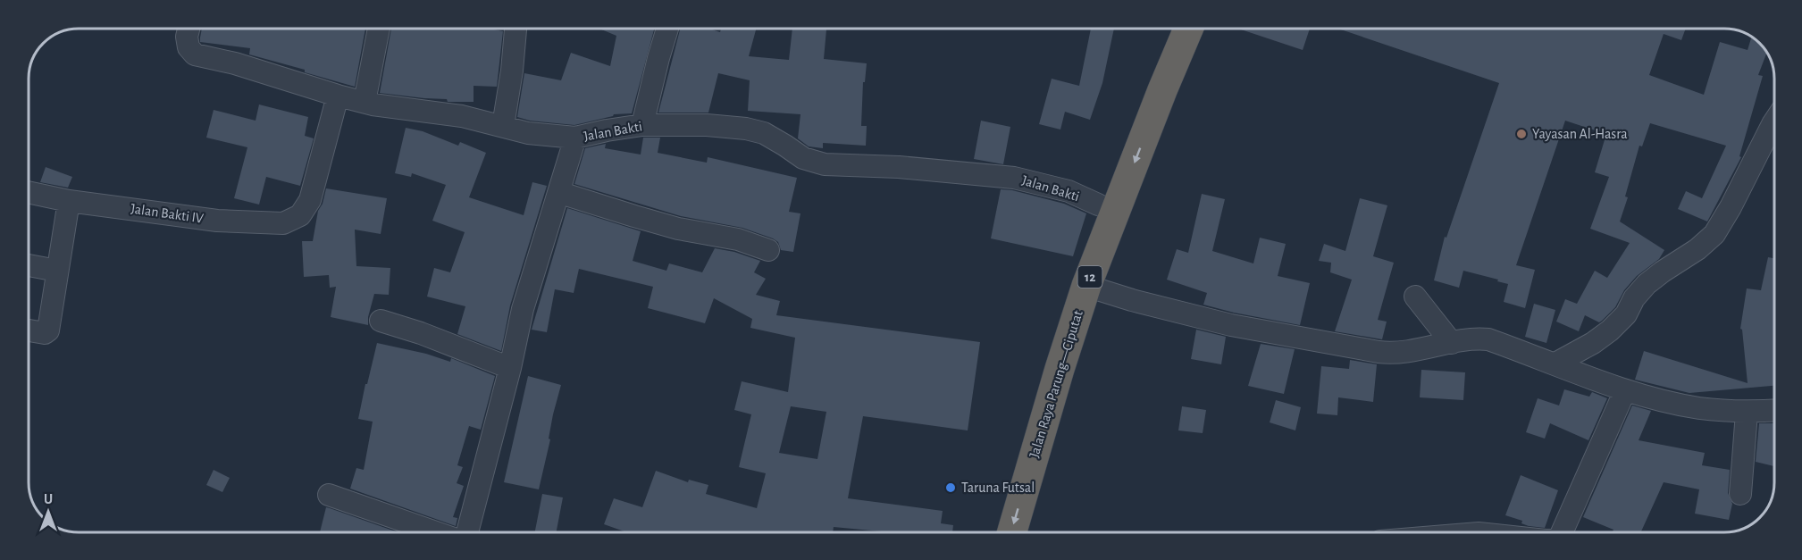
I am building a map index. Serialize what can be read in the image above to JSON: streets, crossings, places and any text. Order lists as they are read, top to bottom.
{
  "streets": {
    "highway": ["12", "Jalan Raya Parung—Ciputat"],
    "street": ["Jalan Bakti", "Jalan Bakti IV"]
  },
  "crossings": [
    ["Jalan Bakti", "Jalan Bakti IV"],
    ["Jalan Bakti", "Jalan Raya Parung—Ciputat"]
  ],
  "places": ["Yayasan Al-Hasra", "Taruna Futsal"],
  "north": "top"
}
